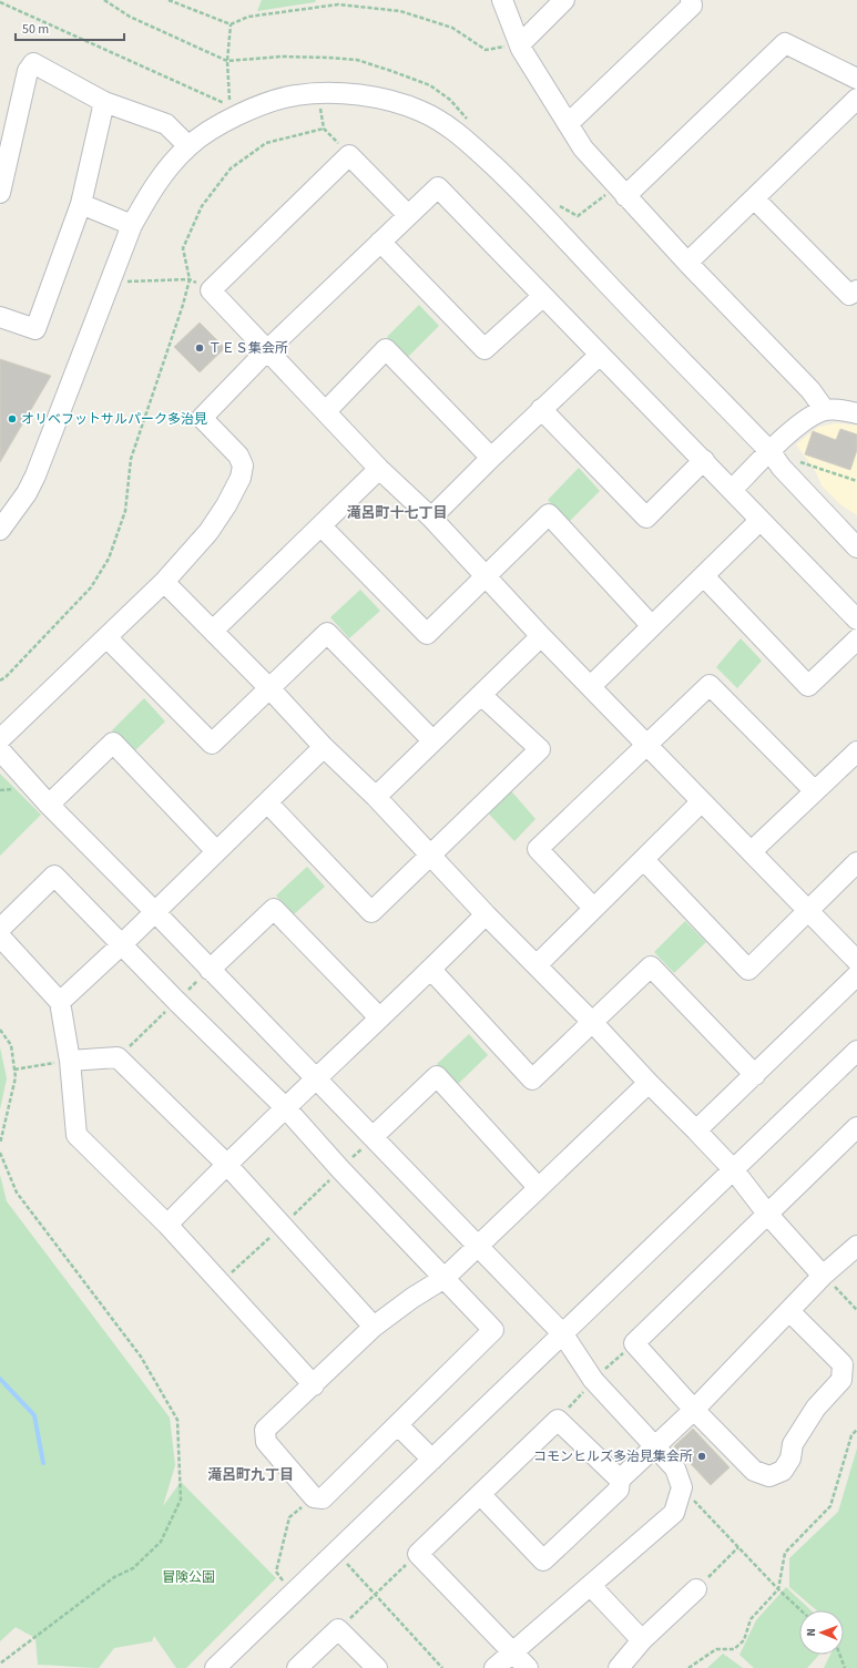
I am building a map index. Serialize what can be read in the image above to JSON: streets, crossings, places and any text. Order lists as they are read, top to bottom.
{
  "districts": ["滝呂町十七丁目", "滝呂町九丁目"],
  "parks": ["冒険公園"],
  "places": ["ＴＥＳ集会所", "オリベフットサルパーク多治見", "コモンヒルズ多治見集会所"],
  "scale_bar": "50 m",
  "north": "left"
}
